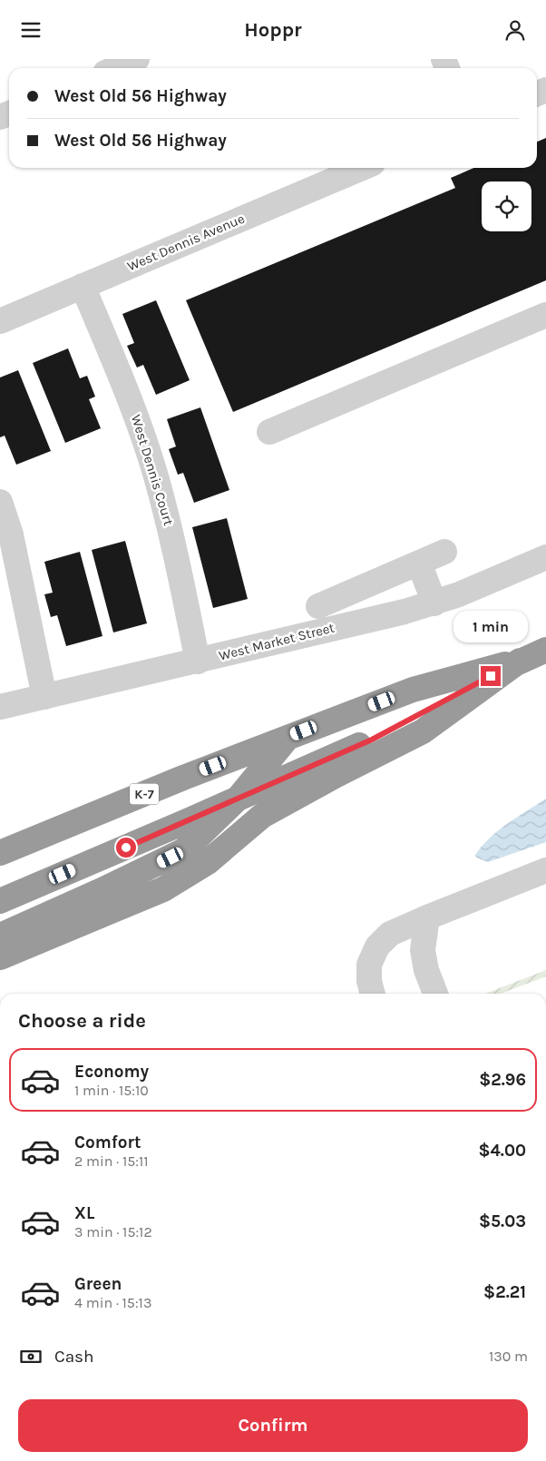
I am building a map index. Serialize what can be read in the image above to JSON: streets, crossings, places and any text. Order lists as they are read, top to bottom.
{
  "streets": {
    "highway": ["K-7"],
    "street": ["West Dennis Avenue", "West Dennis Court", "West Market Street"]
  },
  "crossings": [
    ["West Dennis Avenue", "West Dennis Court"],
    ["West Dennis Court", "West Market Street"]
  ],
  "page": {
    "header": "Hoppr",
    "banner": ["West Old 56 Highway", "West Old 56 Highway"],
    "bubble": "1 min",
    "heading": "Choose a ride",
    "list": [
      {
        "name": "Economy",
        "note": "1 min · 15:10",
        "value": "$2.96"
      },
      {
        "name": "Comfort",
        "note": "2 min · 15:11",
        "value": "$4.00"
      },
      {
        "name": "XL",
        "note": "3 min · 15:12",
        "value": "$5.03"
      },
      {
        "name": "Green",
        "note": "4 min · 15:13",
        "value": "$2.21"
      }
    ],
    "pay": ["Cash", "130 m"],
    "buttons": "Confirm"
  }
}
